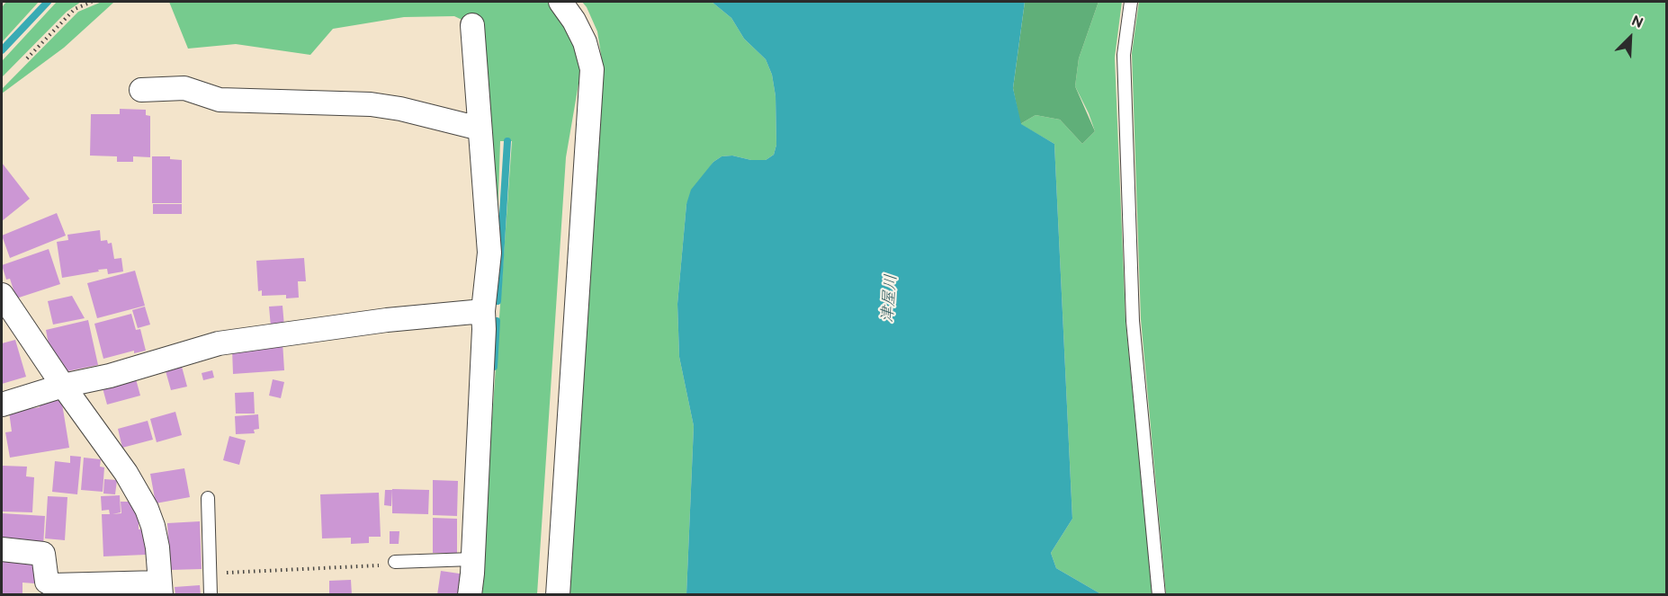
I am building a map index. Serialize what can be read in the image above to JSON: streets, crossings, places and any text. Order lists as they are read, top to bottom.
{
  "water": ["津屋川"],
  "north": "top right"
}
